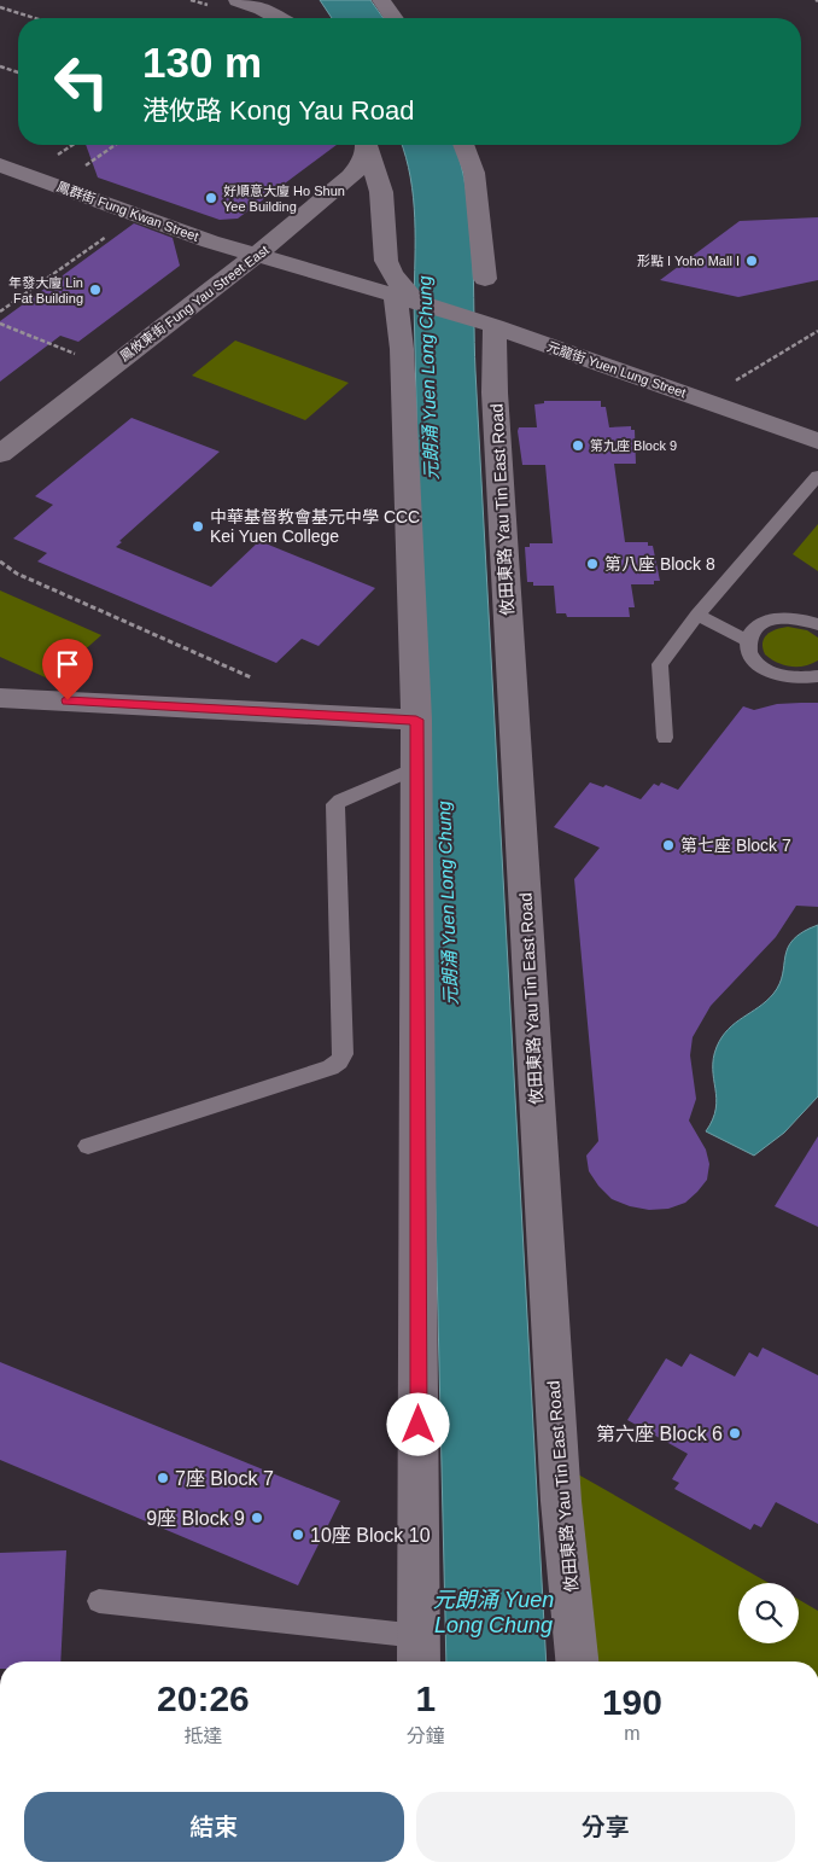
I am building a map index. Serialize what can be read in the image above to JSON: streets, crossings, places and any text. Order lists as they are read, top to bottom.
{
  "streets": {
    "street": [
      "鳳群街 Fung Kwan Street",
      "鳳攸東街 Fung Yau Street East",
      "元龍街 Yuen Lung Street",
      "攸田東路 Yau Tin East Road"
    ]
  },
  "crossings": [
    ["鳳群街 Fung Kwan Street", "鳳攸東街 Fung Yau Street East"],
    ["鳳群街 Fung Kwan Street", "元龍街 Yuen Lung Street"],
    ["鳳攸東街 Fung Yau Street East", "元龍街 Yuen Lung Street"],
    ["元龍街 Yuen Lung Street", "攸田東路 Yau Tin East Road"]
  ],
  "water": ["元朗涌 Yuen Long Chung"],
  "places": [
    "好順意大廈 Ho Shun Yee Building",
    "形點 I Yoho Mall I",
    "年發大廈 Lin Fat Building",
    "第九座 Block 9",
    "中華基督教會基元中學 CCC Kei Yuen College",
    "第八座 Block 8",
    "第七座 Block 7",
    "第六座 Block 6",
    "7座 Block 7",
    "9座 Block 9",
    "10座 Block 10"
  ],
  "page": {
    "turn": ["130 m", "港攸路 Kong Yau Road"],
    "eta": [
      "20:26",
      "抵達",
      "1",
      "分鐘",
      "190",
      "m"
    ],
    "buttons": ["結束", "分享"]
  }
}
